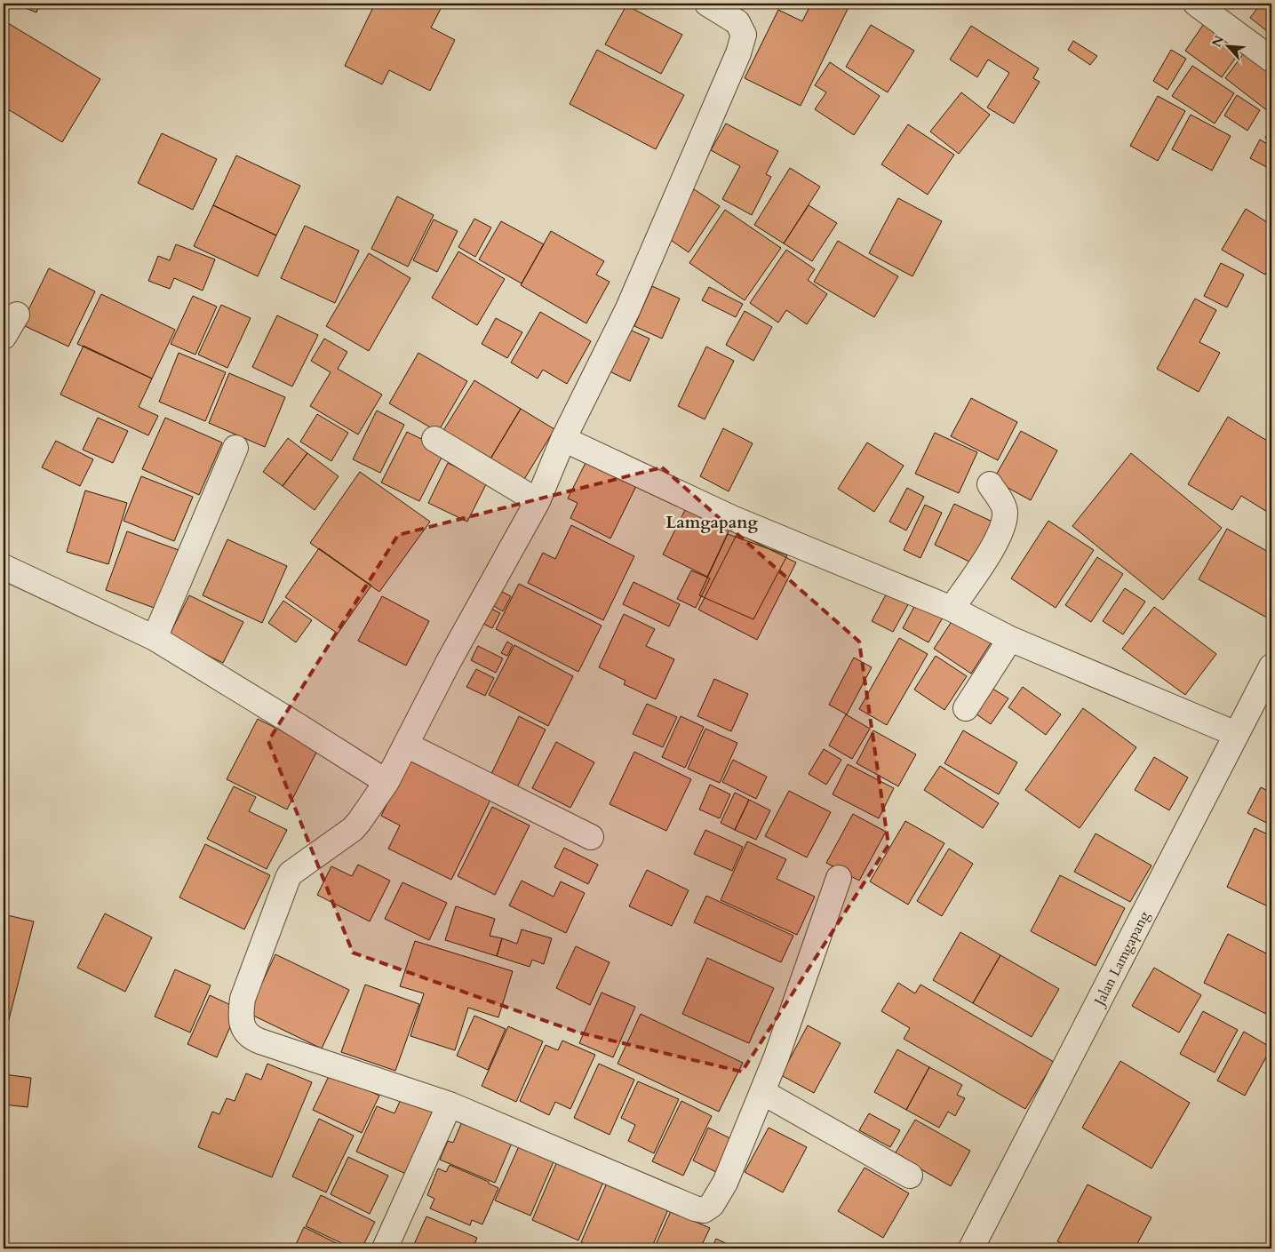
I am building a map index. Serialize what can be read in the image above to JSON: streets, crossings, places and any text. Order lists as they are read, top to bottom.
{
  "streets": {
    "street": ["Jalan Lamgapang"]
  },
  "districts": ["Lamgapang"],
  "north": "top left"
}
